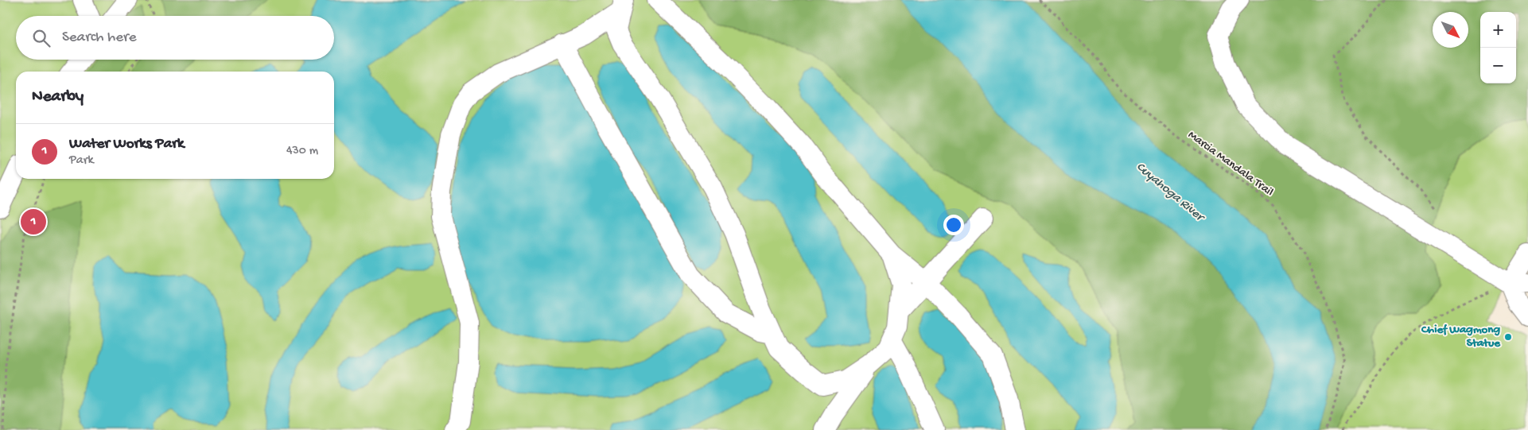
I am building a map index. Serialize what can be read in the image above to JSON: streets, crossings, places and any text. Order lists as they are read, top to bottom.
{
  "streets": {
    "path": ["Marcia Mandala Trail"]
  },
  "water": ["Cuyahoga River"],
  "places": ["Chief Wagmong Statue"],
  "north": "bottom right",
  "page": {
    "map_buttons": ["+", "−"],
    "search": "Search here",
    "heading": "Nearby",
    "list": [
      {
        "mark": "1",
        "name": "Water Works Park",
        "note": "Park",
        "value": "430 m"
      }
    ],
    "pins": "1"
  }
}
